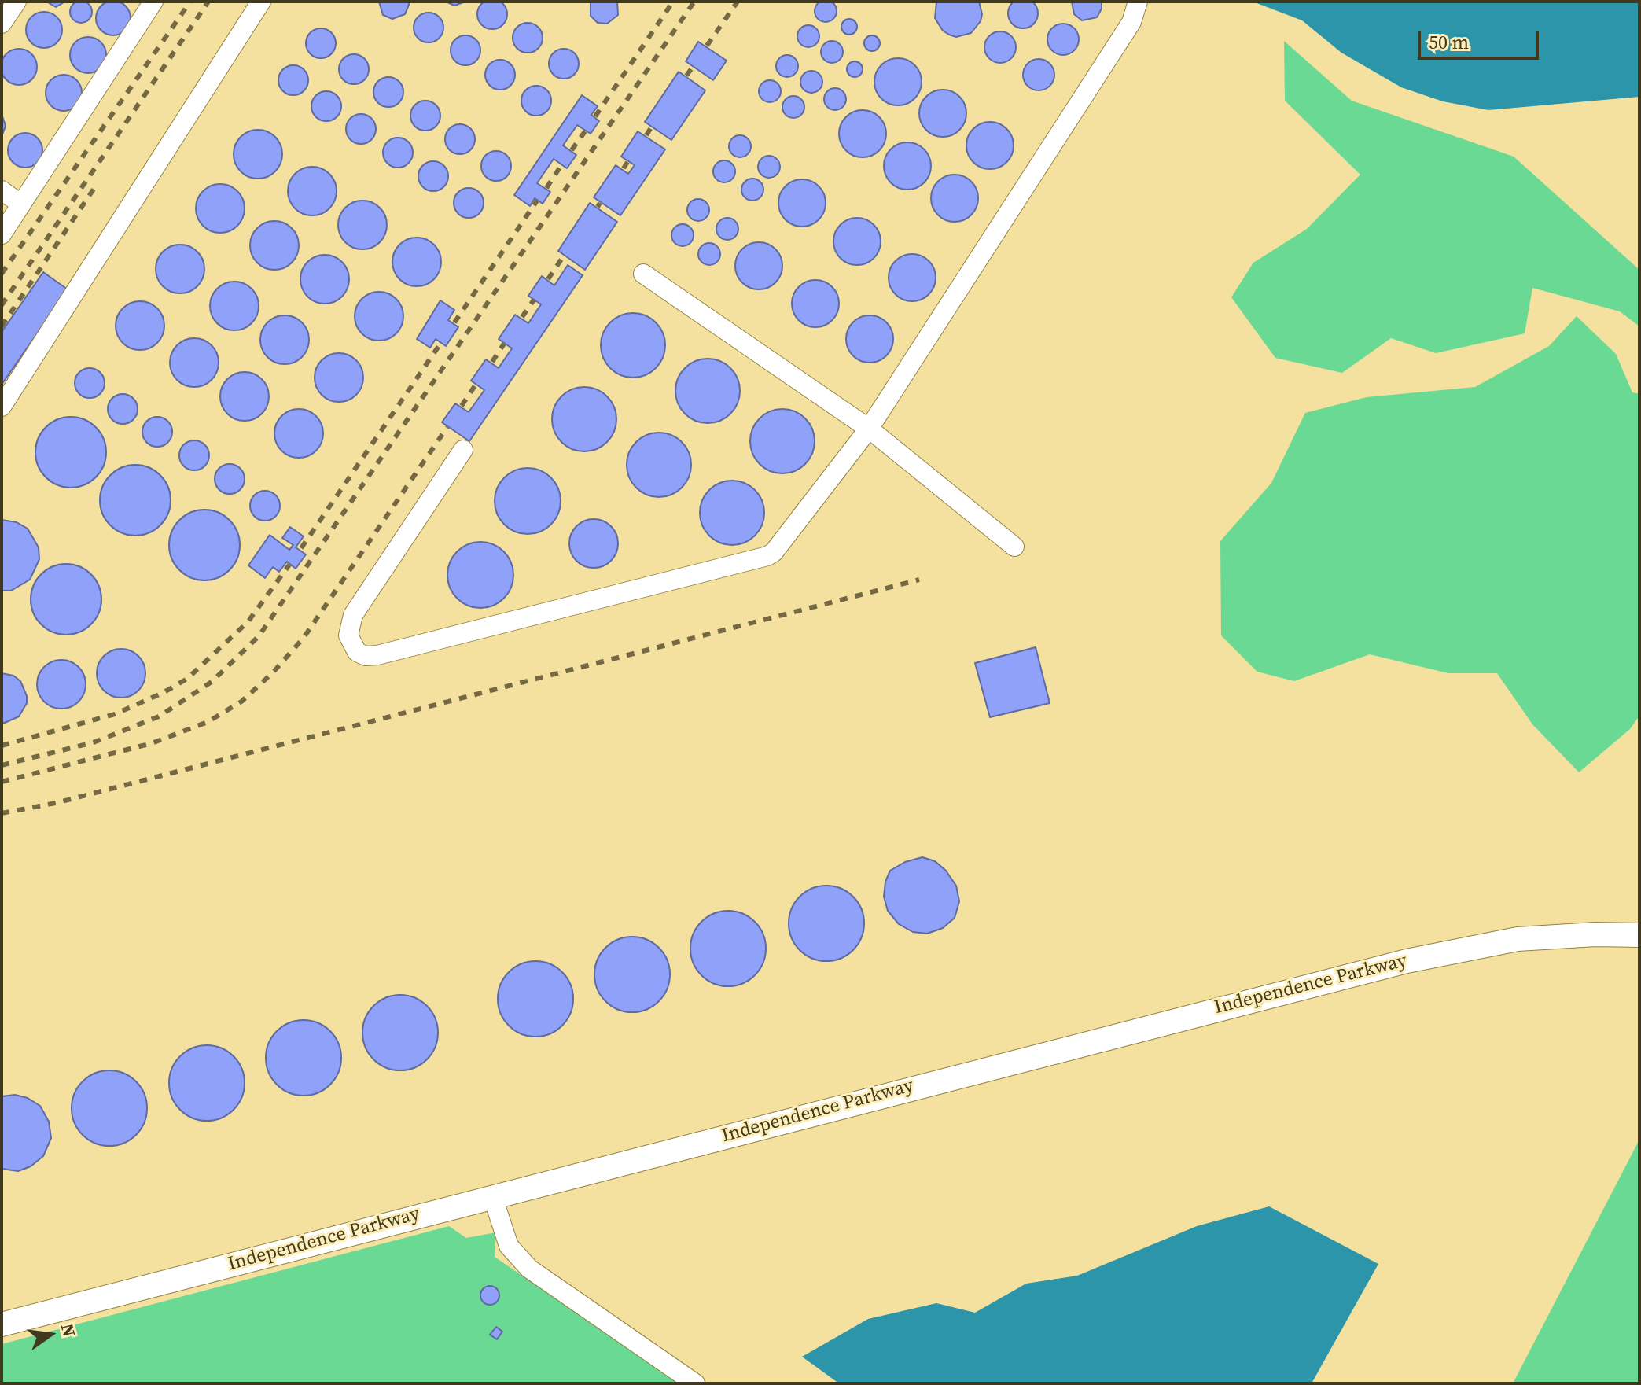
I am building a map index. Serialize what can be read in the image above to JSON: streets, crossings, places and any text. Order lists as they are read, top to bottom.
{
  "streets": {
    "main road": ["Independence Parkway"]
  },
  "scale_bar": "50 m",
  "north": "right"
}
